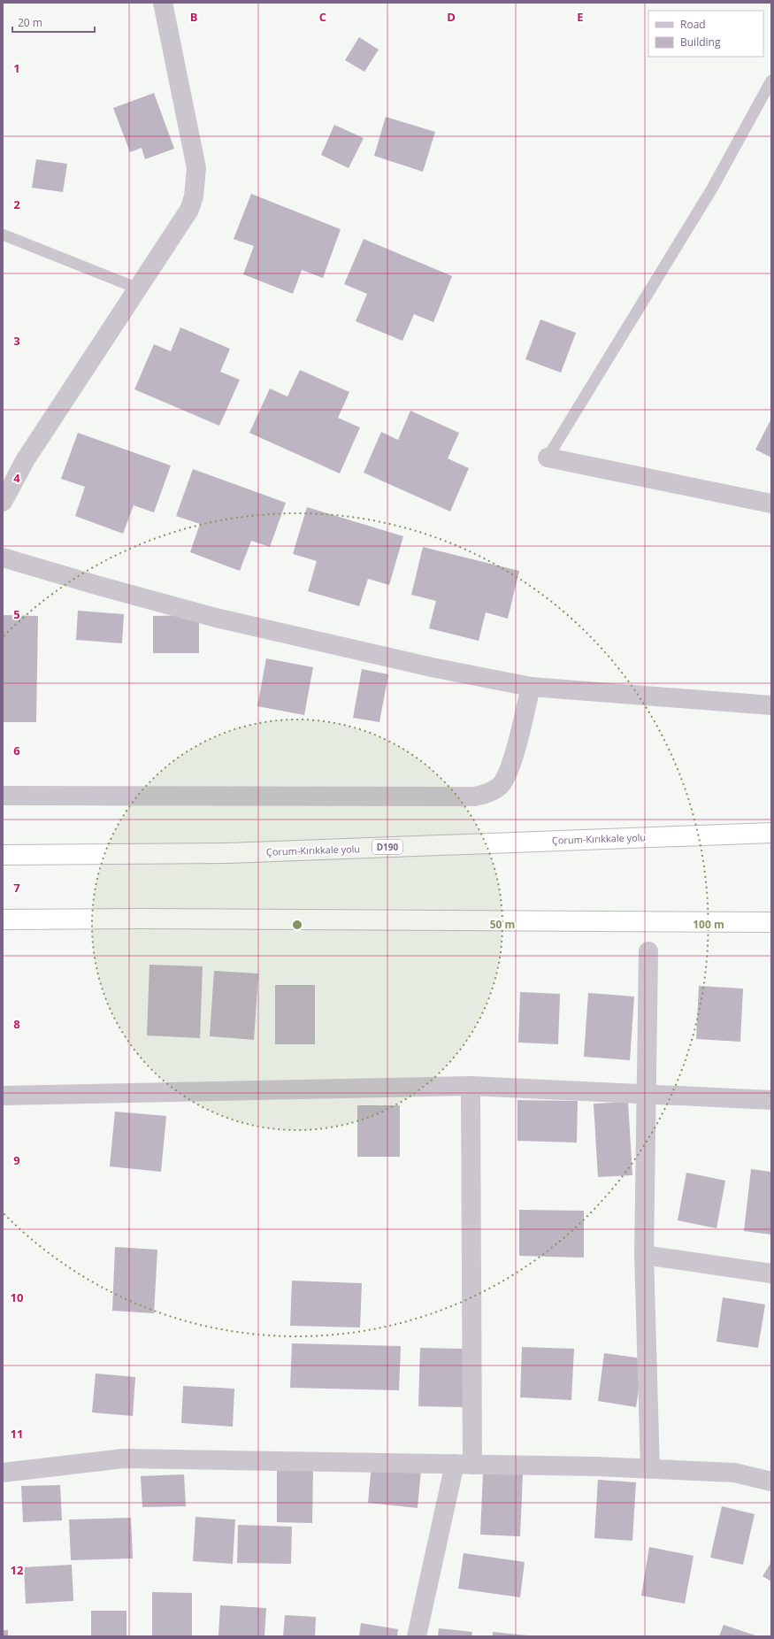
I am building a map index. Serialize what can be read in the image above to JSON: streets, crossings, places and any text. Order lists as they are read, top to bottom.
{
  "streets": {
    "highway": ["Çorum-Kırıkkale yolu", "D190"]
  },
  "legend": ["Road", "Building"],
  "scale_bar": "20 m",
  "grid": {
    "columns": [
      "B",
      "C",
      "D",
      "E"
    ],
    "rows": [
      "1",
      "2",
      "3",
      "4",
      "5",
      "6",
      "7",
      "8",
      "9",
      "10",
      "11",
      "12"
    ]
  },
  "rings": ["50 m", "100 m"]
}
